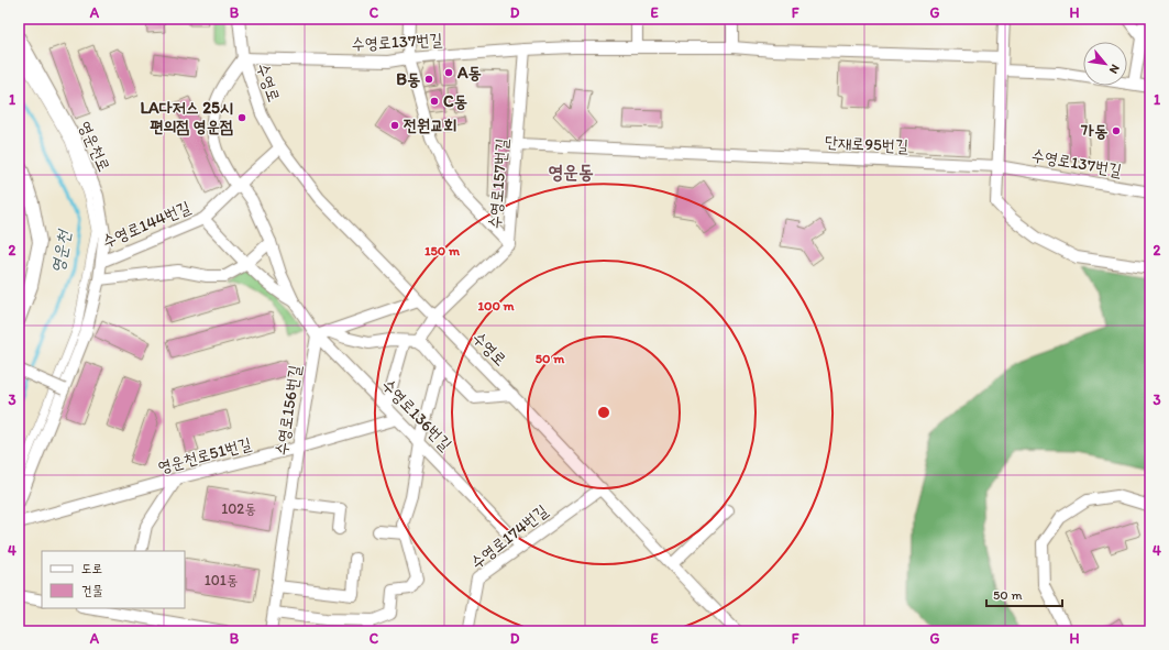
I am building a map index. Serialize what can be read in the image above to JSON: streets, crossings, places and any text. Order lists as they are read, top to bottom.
{
  "streets": {
    "street": [
      "수영로137번길",
      "수영로",
      "단재로95번길",
      "영운천로",
      "수영로157번길",
      "수영로144번길",
      "수영로156번길",
      "수영로136번길",
      "영운천로51번길",
      "수영로174번길"
    ]
  },
  "crossings": [
    ["수영로137번길", "수영로"],
    ["수영로137번길", "단재로95번길"],
    ["수영로137번길", "수영로157번길"],
    ["수영로137번길", "수영로136번길"],
    ["수영로", "수영로157번길"],
    ["수영로", "수영로144번길"],
    ["수영로", "수영로136번길"],
    ["수영로", "수영로174번길"],
    ["단재로95번길", "수영로157번길"],
    ["영운천로", "수영로144번길"],
    ["수영로144번길", "수영로136번길"],
    ["수영로156번길", "수영로136번길"],
    ["수영로156번길", "영운천로51번길"],
    ["수영로136번길", "영운천로51번길"],
    ["수영로136번길", "수영로174번길"]
  ],
  "districts": ["영운동"],
  "water": ["영운천"],
  "places": [
    "A동",
    "B동",
    "C동",
    "LA다저스 25시 편의점 영운점",
    "전원교회",
    "가동"
  ],
  "house_numbers": ["102동", "101동"],
  "legend": ["도로", "건물"],
  "scale_bar": "50 m",
  "north": "bottom right",
  "grid": {
    "columns": [
      "A",
      "B",
      "C",
      "D",
      "E",
      "F",
      "G",
      "H"
    ],
    "rows": [
      "1",
      "2",
      "3",
      "4"
    ]
  },
  "rings": ["150 m", "100 m", "50 m"]
}
